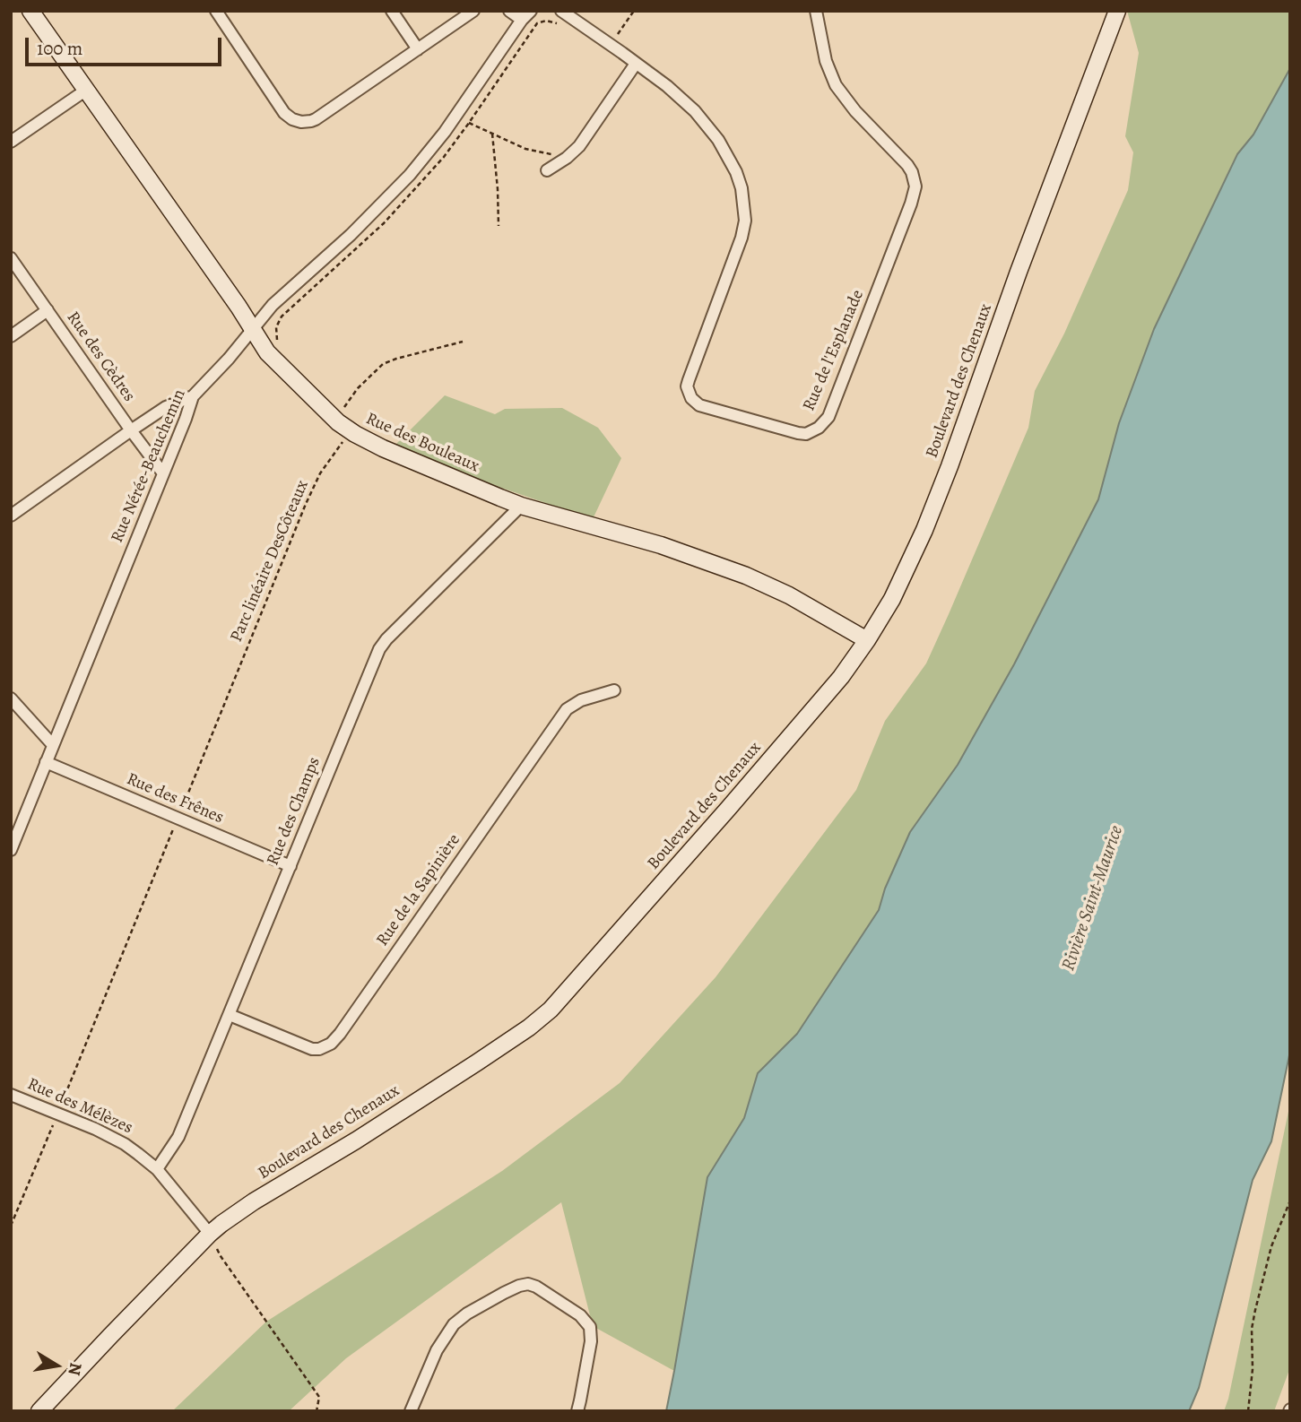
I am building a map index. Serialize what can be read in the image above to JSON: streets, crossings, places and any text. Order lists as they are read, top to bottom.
{
  "streets": {
    "street": [
      "Rue de l'Esplanade",
      "Rue des Cèdres",
      "Boulevard des Chenaux",
      "Rue des Bouleaux",
      "Rue Nérée-Beauchemin",
      "Rue des Frênes",
      "Rue des Champs",
      "Rue de la Sapinière",
      "Rue des Mélèzes"
    ],
    "path": ["Parc linéaire DesCôteaux"]
  },
  "crossings": [
    ["Rue des Cèdres", "Rue Nérée-Beauchemin"],
    ["Boulevard des Chenaux", "Rue des Bouleaux"],
    ["Boulevard des Chenaux", "Rue des Mélèzes"],
    ["Rue des Bouleaux", "Rue Nérée-Beauchemin"],
    ["Rue des Bouleaux", "Parc linéaire DesCôteaux"],
    ["Rue des Bouleaux", "Rue des Champs"],
    ["Rue Nérée-Beauchemin", "Rue des Frênes"],
    ["Parc linéaire DesCôteaux", "Rue des Frênes"],
    ["Parc linéaire DesCôteaux", "Rue des Mélèzes"],
    ["Rue des Frênes", "Rue des Champs"],
    ["Rue des Champs", "Rue de la Sapinière"],
    ["Rue des Champs", "Rue des Mélèzes"]
  ],
  "water": ["Rivière Saint-Maurice"],
  "scale_bar": "100 m",
  "north": "right"
}
